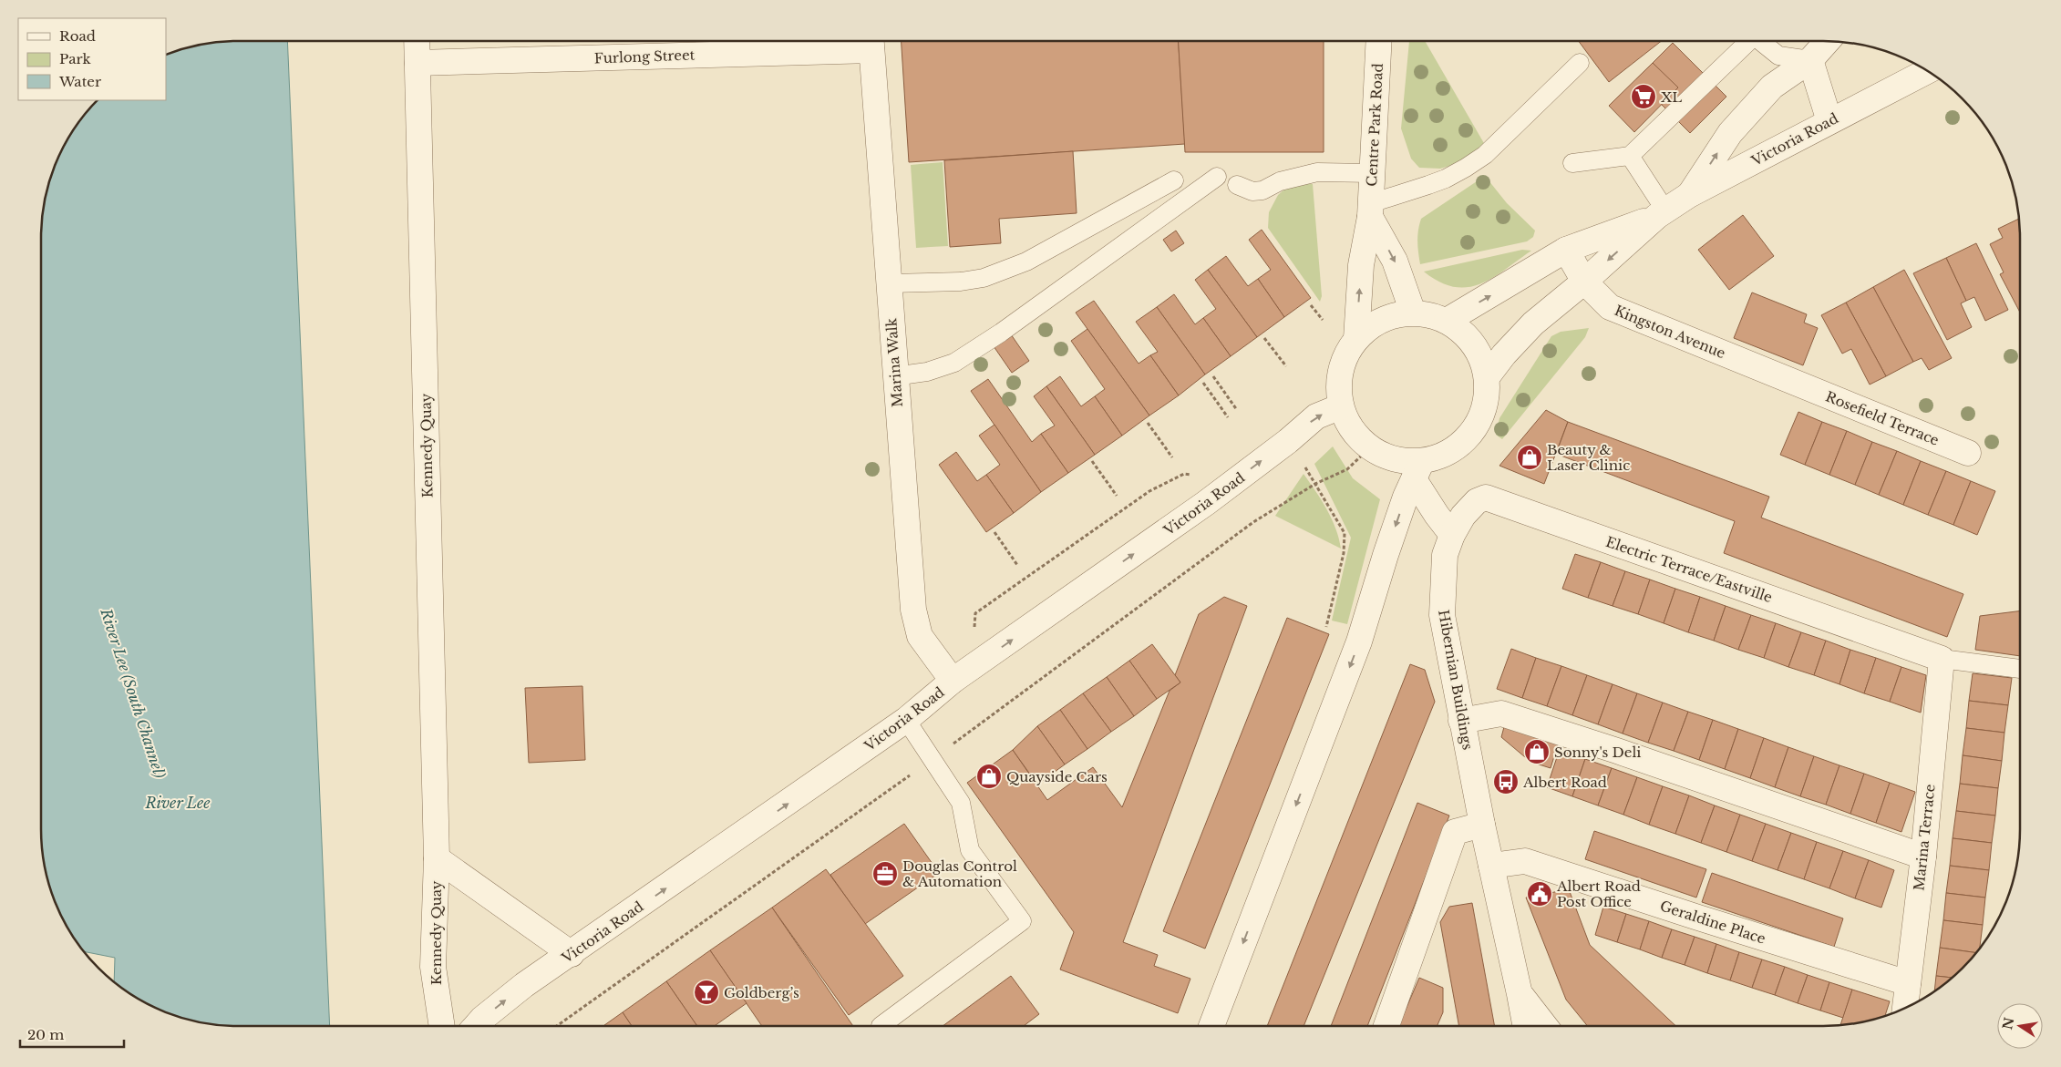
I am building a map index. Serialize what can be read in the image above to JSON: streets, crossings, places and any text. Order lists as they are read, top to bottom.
{
  "streets": {
    "street": [
      "Furlong Street",
      "Centre Park Road",
      "Victoria Road",
      "Kingston Avenue",
      "Marina Walk",
      "Rosefield Terrace",
      "Kennedy Quay",
      "Electric Terrace/Eastville",
      "Hibernian Buildings",
      "Marina Terrace",
      "Geraldine Place"
    ]
  },
  "crossings": [
    ["Furlong Street", "Marina Walk"],
    ["Furlong Street", "Kennedy Quay"],
    ["Centre Park Road", "Victoria Road"],
    ["Victoria Road", "Kingston Avenue"],
    ["Victoria Road", "Marina Walk"],
    ["Victoria Road", "Kennedy Quay"],
    ["Kingston Avenue", "Rosefield Terrace"],
    ["Electric Terrace/Eastville", "Hibernian Buildings"],
    ["Electric Terrace/Eastville", "Marina Terrace"],
    ["Hibernian Buildings", "Geraldine Place"],
    ["Marina Terrace", "Geraldine Place"]
  ],
  "one_way": ["Centre Park Road", "Victoria Road"],
  "water": ["River Lee (South Channel)", "River Lee"],
  "places": {
    "supermarket": ["XL"],
    "shop": ["Beauty & Laser Clinic", "Sonny's Deli", "Quayside Cars"],
    "bus stop": ["Albert Road"],
    "office": ["Douglas Control & Automation"],
    "public building": ["Albert Road Post Office"],
    "bar": ["Goldberg’s"]
  },
  "legend": ["Road", "Park", "Water"],
  "scale_bar": "20 m",
  "north": "left"
}
